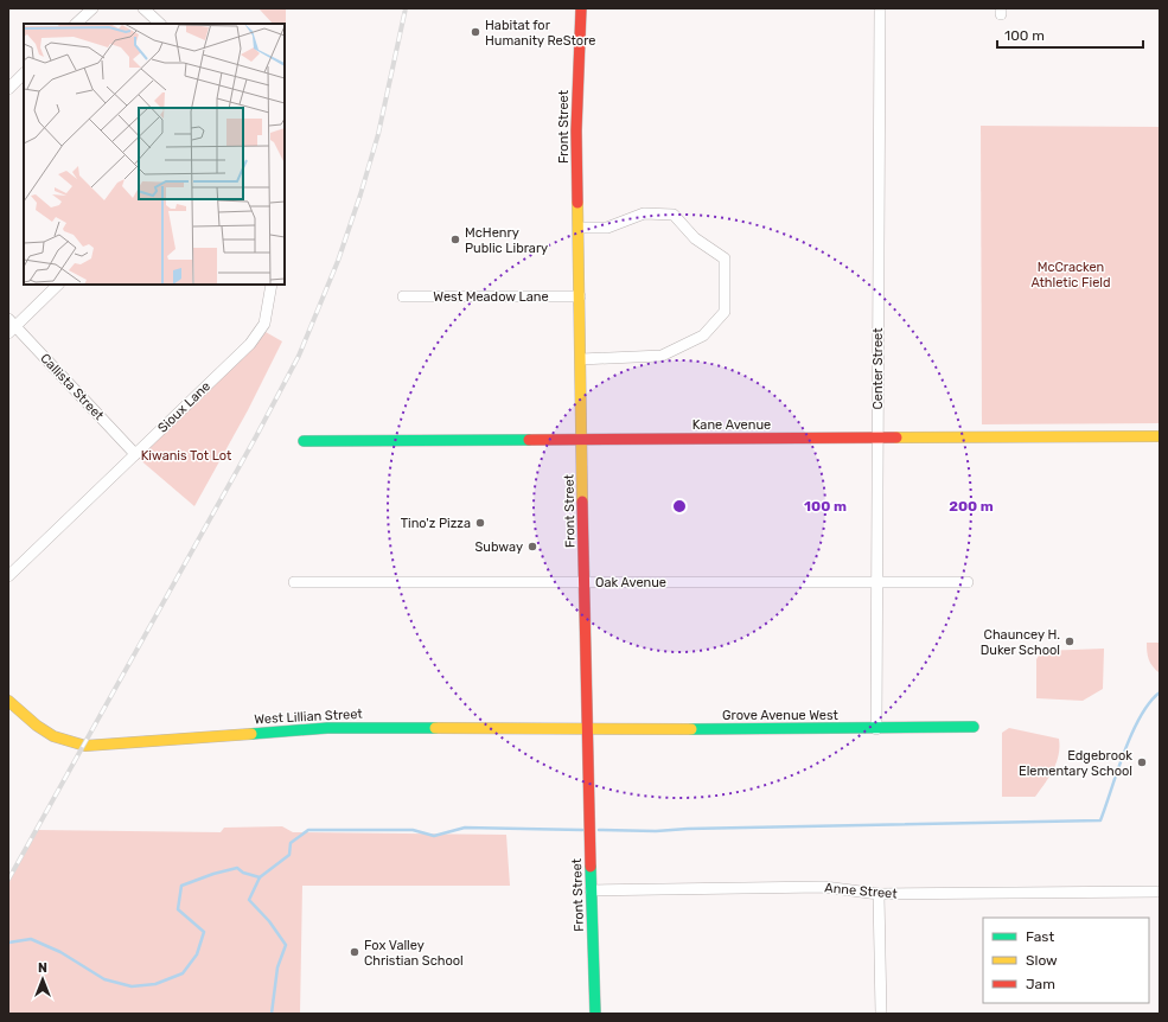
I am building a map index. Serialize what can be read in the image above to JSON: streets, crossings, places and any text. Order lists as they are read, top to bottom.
{
  "streets": {
    "street": [
      "Front Street",
      "West Meadow Lane",
      "Center Street",
      "Callista Street",
      "Sioux Lane",
      "Kane Avenue",
      "Oak Avenue",
      "Grove Avenue West",
      "West Lillian Street",
      "Anne Street"
    ]
  },
  "crossings": [
    ["Front Street", "West Meadow Lane"],
    ["Front Street", "Kane Avenue"],
    ["Front Street", "Oak Avenue"],
    ["Front Street", "Grove Avenue West"],
    ["Front Street", "West Lillian Street"],
    ["Front Street", "Anne Street"],
    ["Center Street", "Kane Avenue"],
    ["Center Street", "Oak Avenue"],
    ["Center Street", "Grove Avenue West"],
    ["Callista Street", "Sioux Lane"],
    ["Grove Avenue West", "West Lillian Street"]
  ],
  "parks": ["McCracken Athletic Field", "Kiwanis Tot Lot"],
  "places": [
    "Habitat for Humanity ReStore",
    "McHenry Public Library",
    "Tino'z Pizza",
    "Subway",
    "Chauncey H. Duker School",
    "Edgebrook Elementary School",
    "Fox Valley Christian School"
  ],
  "legend": ["Fast", "Slow", "Jam"],
  "scale_bar": "100 m",
  "north": "top",
  "rings": ["100 m", "200 m"]
}
